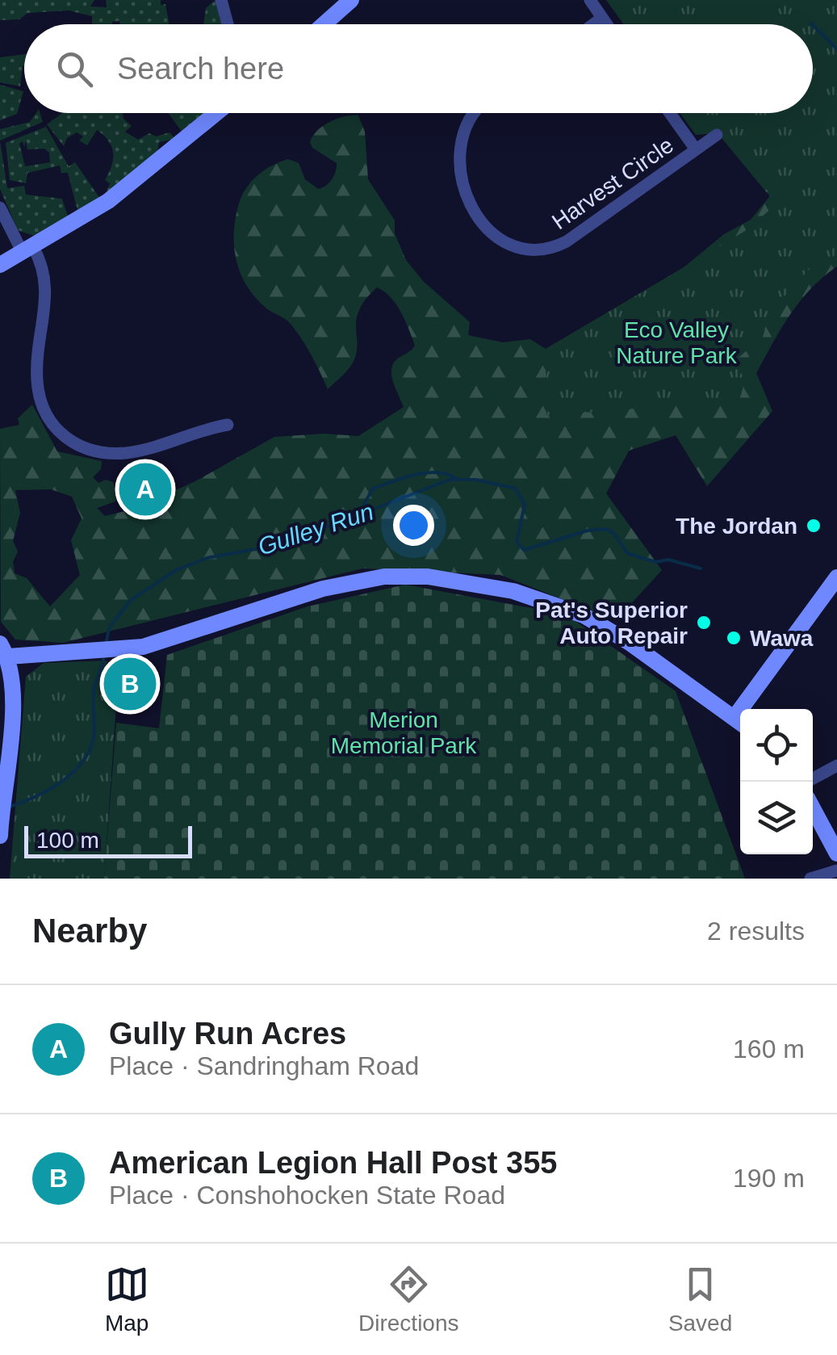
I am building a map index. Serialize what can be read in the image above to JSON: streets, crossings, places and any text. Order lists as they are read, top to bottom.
{
  "streets": {
    "street": ["Harvest Circle"]
  },
  "water": ["Gulley Run"],
  "parks": ["Eco Valley Nature Park", "Merion Memorial Park"],
  "places": ["The Jordan", "Pat's Superior Auto Repair", "Wawa"],
  "scale_bar": "100 m",
  "page": {
    "search": "Search here",
    "pins": ["A", "B"],
    "scale": "100 m",
    "heading": ["Nearby", "2 results"],
    "list": [
      {
        "mark": "A",
        "name": "Gully Run Acres",
        "note": "Place · Sandringham Road",
        "value": "160 m"
      },
      {
        "mark": "B",
        "name": "American Legion Hall Post 355",
        "note": "Place · Conshohocken State Road",
        "value": "190 m"
      }
    ],
    "nav": ["Map", "Directions", "Saved"]
  }
}
